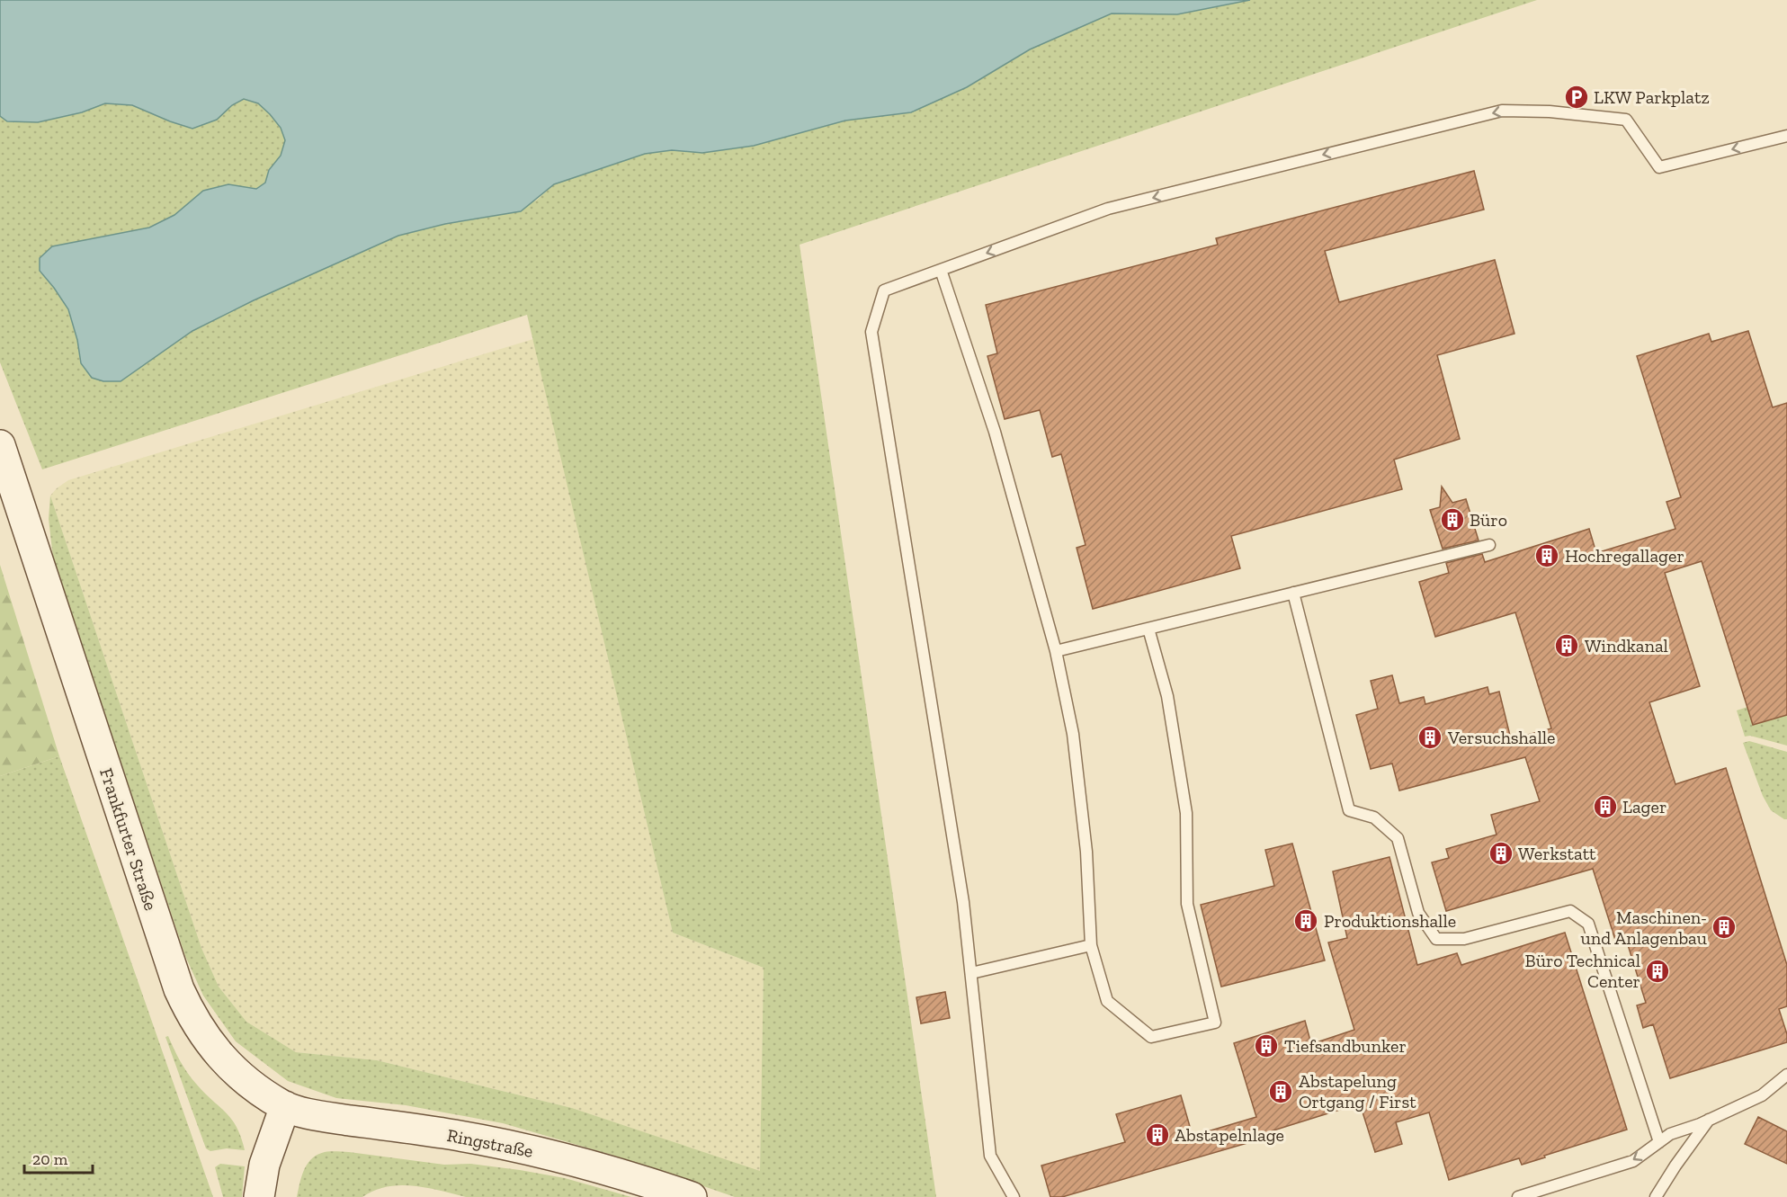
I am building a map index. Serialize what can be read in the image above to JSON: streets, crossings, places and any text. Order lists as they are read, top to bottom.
{
  "streets": {
    "main road": ["Frankfurter Straße", "Ringstraße"]
  },
  "crossings": [
    ["Frankfurter Straße", "Ringstraße"]
  ],
  "places": {
    "parking": ["LKW Parkplatz"],
    "building": [
      "Büro",
      "Hochregallager",
      "Windkanal",
      "Versuchshalle",
      "Lager",
      "Werkstatt",
      "Produktionshalle",
      "Maschinen- und Anlagenbau",
      "Büro Technical Center",
      "Tiefsandbunker",
      "Abstapelung Ortgang / First",
      "Abstapelnlage"
    ]
  },
  "scale_bar": "20 m"
}
